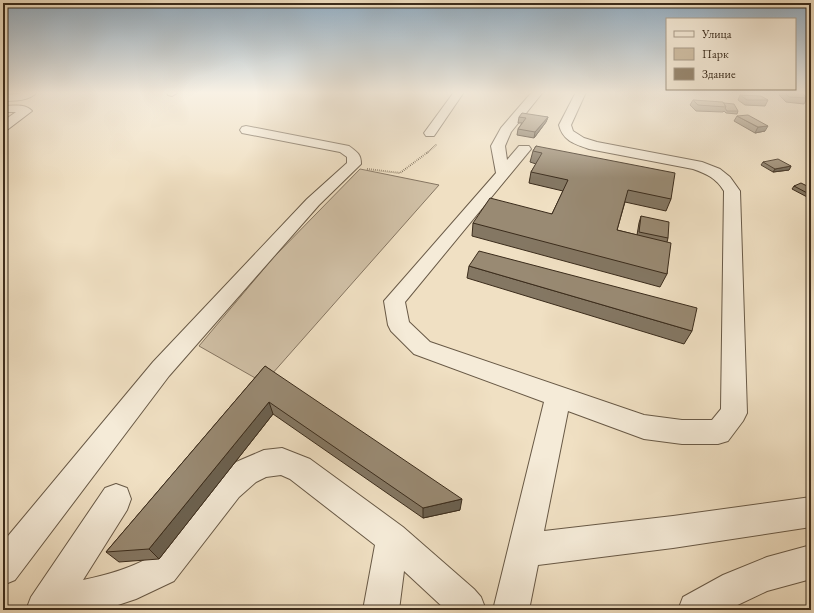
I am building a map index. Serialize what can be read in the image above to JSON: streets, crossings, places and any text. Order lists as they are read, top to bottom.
{
  "legend": ["Улица", "Парк", "Здание"]
}
